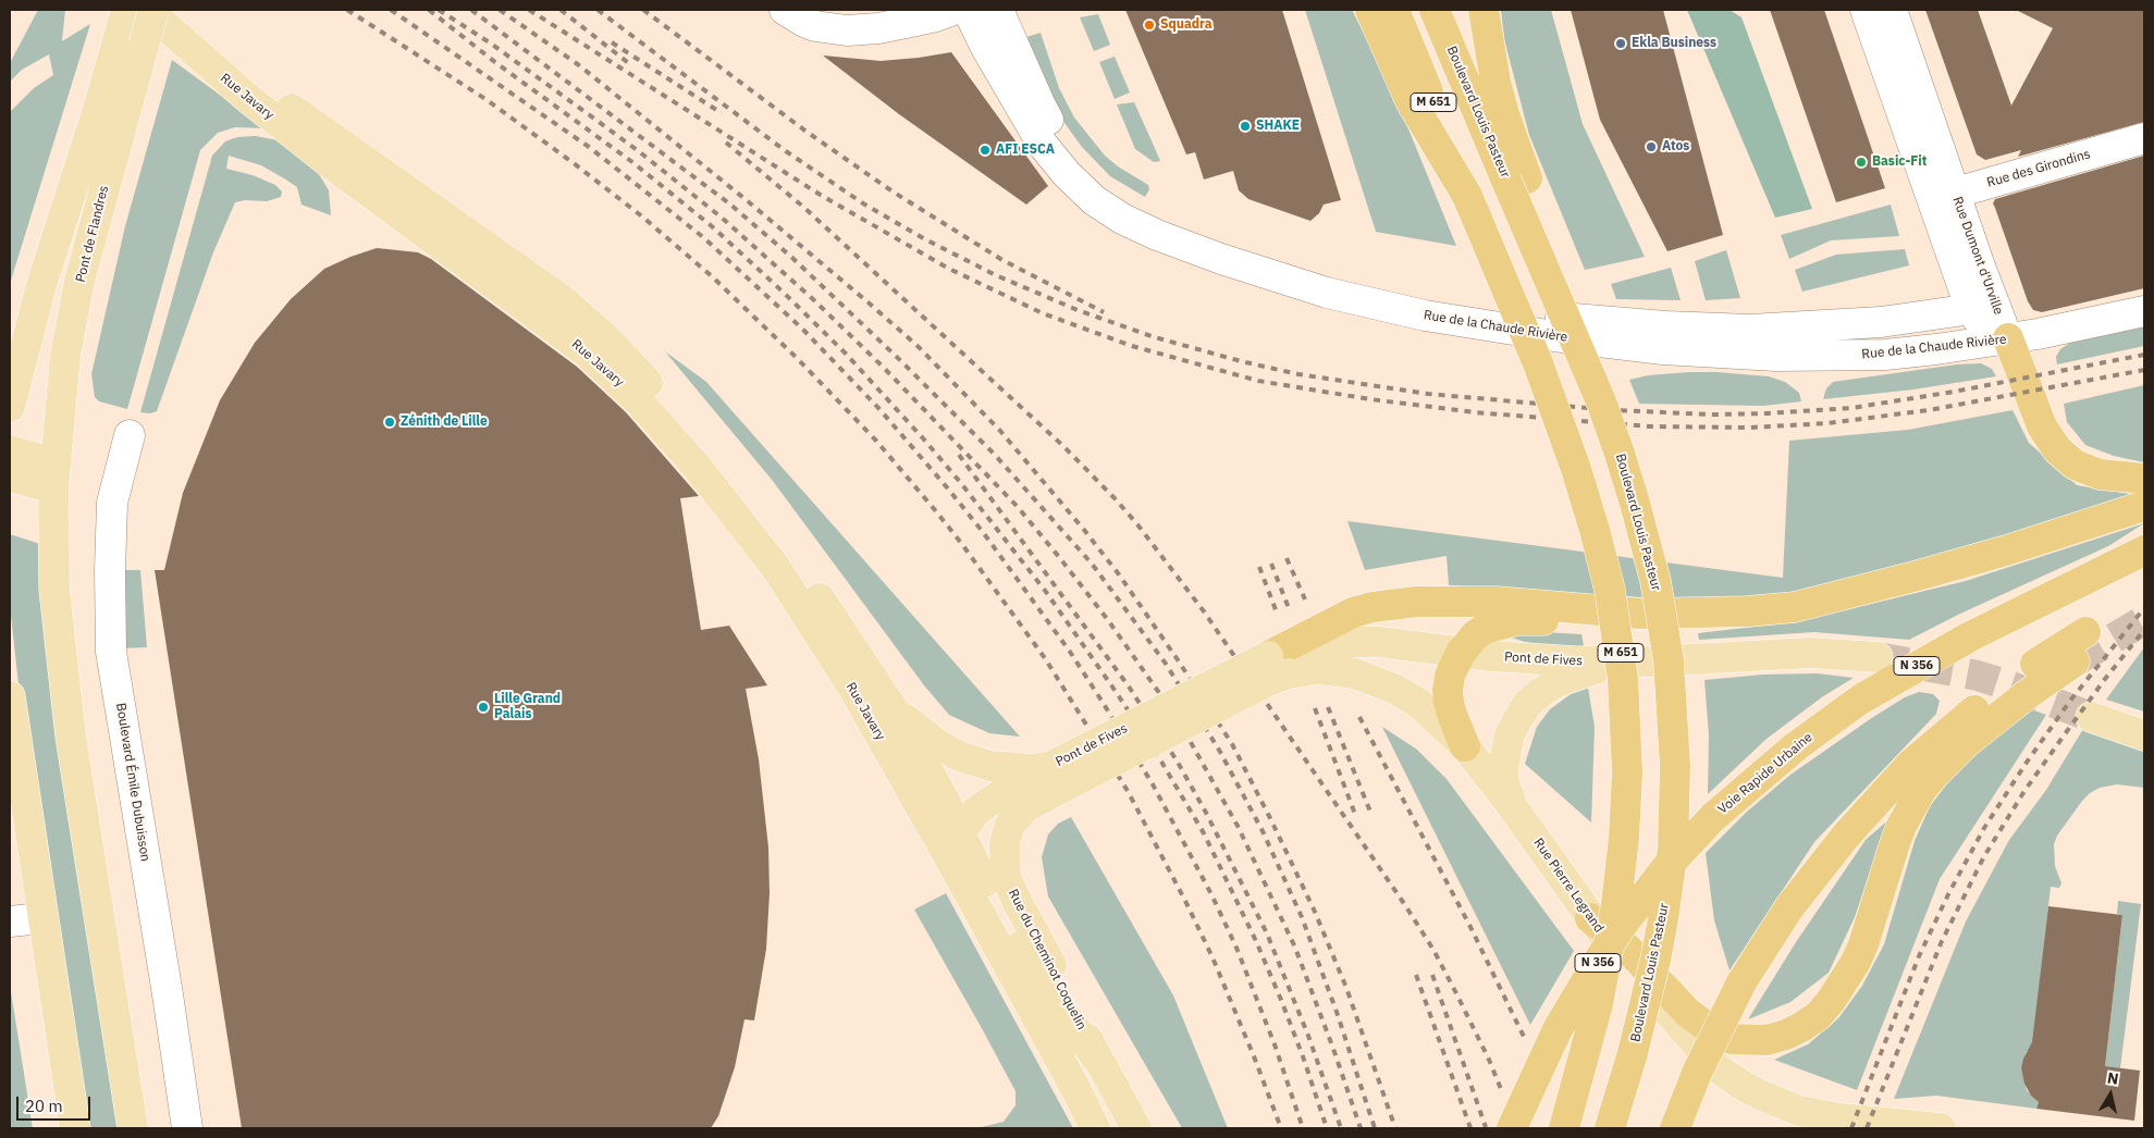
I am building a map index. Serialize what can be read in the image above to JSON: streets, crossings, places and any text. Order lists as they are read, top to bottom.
{
  "streets": {
    "highway": [
      "M 651",
      "Boulevard Louis Pasteur",
      "N 356",
      "Voie Rapide Urbaine"
    ],
    "main road": [
      "Rue Javary",
      "Pont de Flandres",
      "Pont de Fives",
      "Rue Pierre Legrand",
      "Rue du Cheminot Coquelin"
    ],
    "street": [
      "Rue des Girondins",
      "Rue Dumont d'Urville",
      "Rue de la Chaude Rivière",
      "Boulevard Émile Dubuisson"
    ]
  },
  "crossings": [
    ["Rue Javary", "Pont de Flandres"],
    ["Rue Javary", "Pont de Fives"],
    ["Rue Javary", "Rue du Cheminot Coquelin"],
    ["Rue des Girondins", "Rue Dumont d'Urville"],
    ["Rue Dumont d'Urville", "Rue de la Chaude Rivière"],
    ["Pont de Fives", "Rue Pierre Legrand"],
    ["Pont de Fives", "Rue du Cheminot Coquelin"]
  ],
  "places": [
    "Squadra",
    "Ekla Business",
    "SHAKE",
    "Atos",
    "AFI ESCA",
    "Basic-Fit",
    "Zénith de Lille",
    "Lille Grand Palais"
  ],
  "scale_bar": "20 m",
  "north": "top"
}
